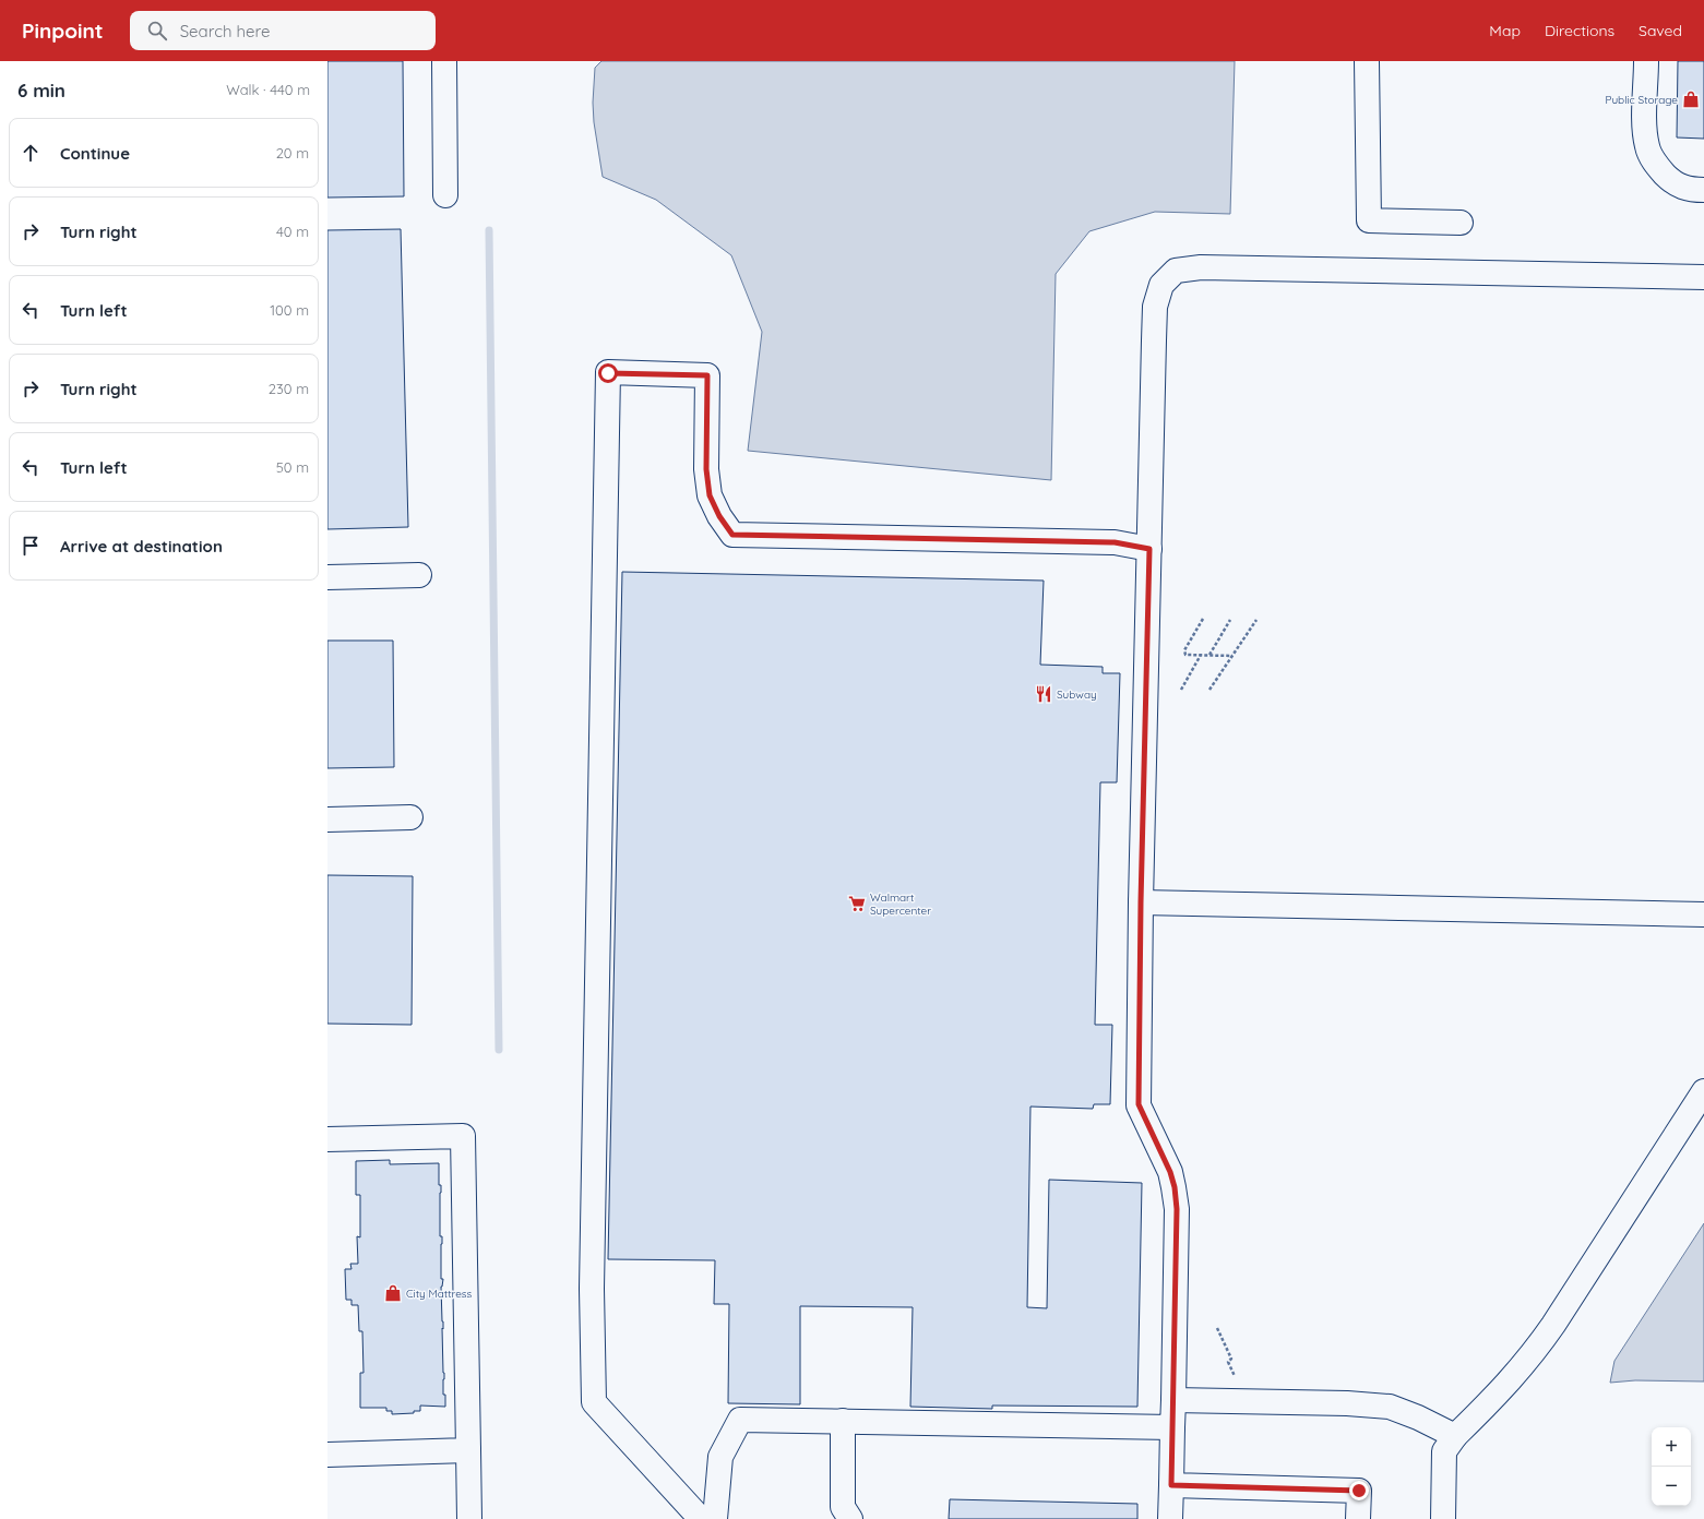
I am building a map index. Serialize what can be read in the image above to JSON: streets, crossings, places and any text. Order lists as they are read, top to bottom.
{
  "places": {
    "shop": ["Public Storage", "City Mattress"],
    "restaurant": ["Subway"],
    "supermarket": ["Walmart Supercenter"]
  },
  "page": {
    "header": "Pinpoint",
    "search": "Search here",
    "nav": ["Map", "Directions", "Saved"],
    "heading": ["6 min", "Walk · 440 m"],
    "list": [
      ["Continue", "20 m"],
      ["Turn right", "40 m"],
      ["Turn left", "100 m"],
      ["Turn right", "230 m"],
      ["Turn left", "50 m"],
      "Arrive at destination"
    ],
    "map_buttons": ["+", "−"]
  }
}
